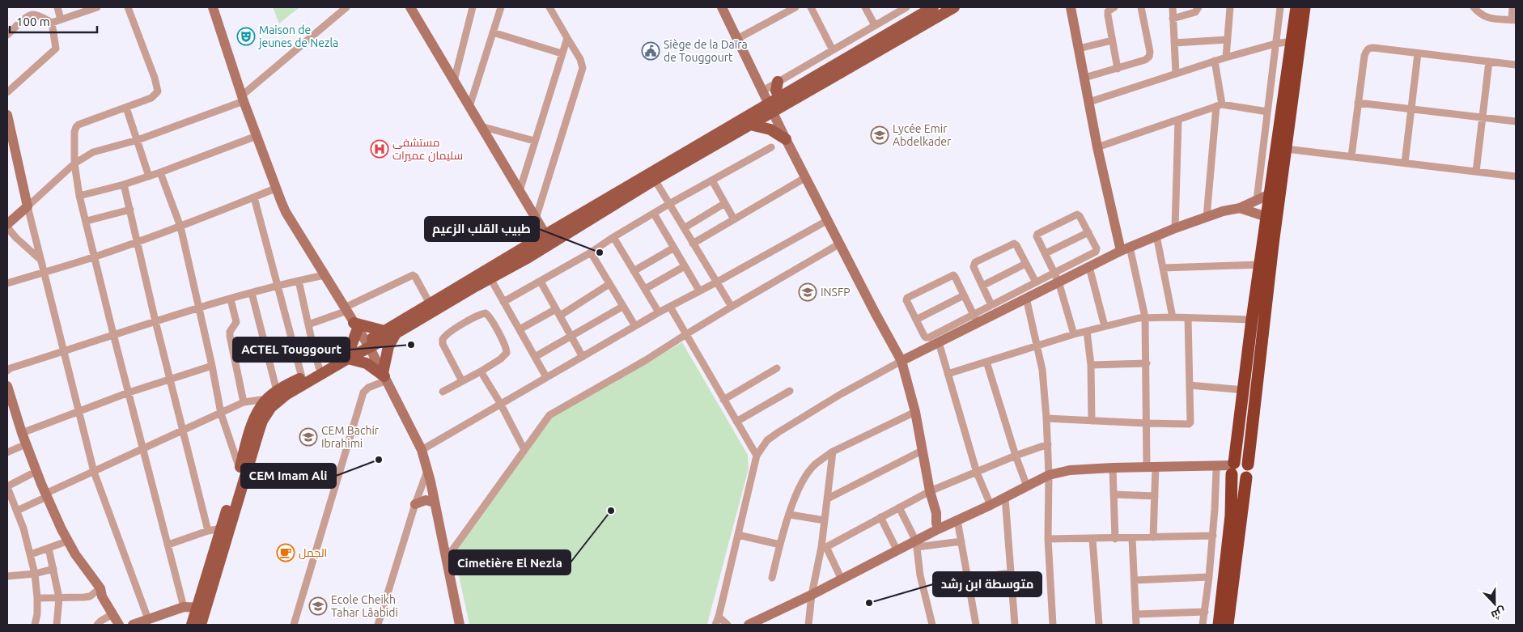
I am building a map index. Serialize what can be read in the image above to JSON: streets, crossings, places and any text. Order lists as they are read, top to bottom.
{
  "places": {
    "theatre": ["Maison de jeunes de Nezla"],
    "public building": ["Siège de la Daïra de Touggourt"],
    "school or university": [
      "Lycée Emir Abdelkader",
      "INSFP",
      "CEM Bachir Ibrahimi",
      "Ecole Cheikh Tahar Lâabidi"
    ],
    "hospital": ["مستشفى سليمان عميرات"],
    "other": [
      "طبيب القلب الزعيم",
      "ACTEL Touggourt",
      "CEM Imam Ali",
      "Cimetière El Nezla",
      "متوسطة ابن رشد"
    ],
    "cafe": ["الجمل"]
  },
  "scale_bar": "100 m",
  "north": "bottom"
}
